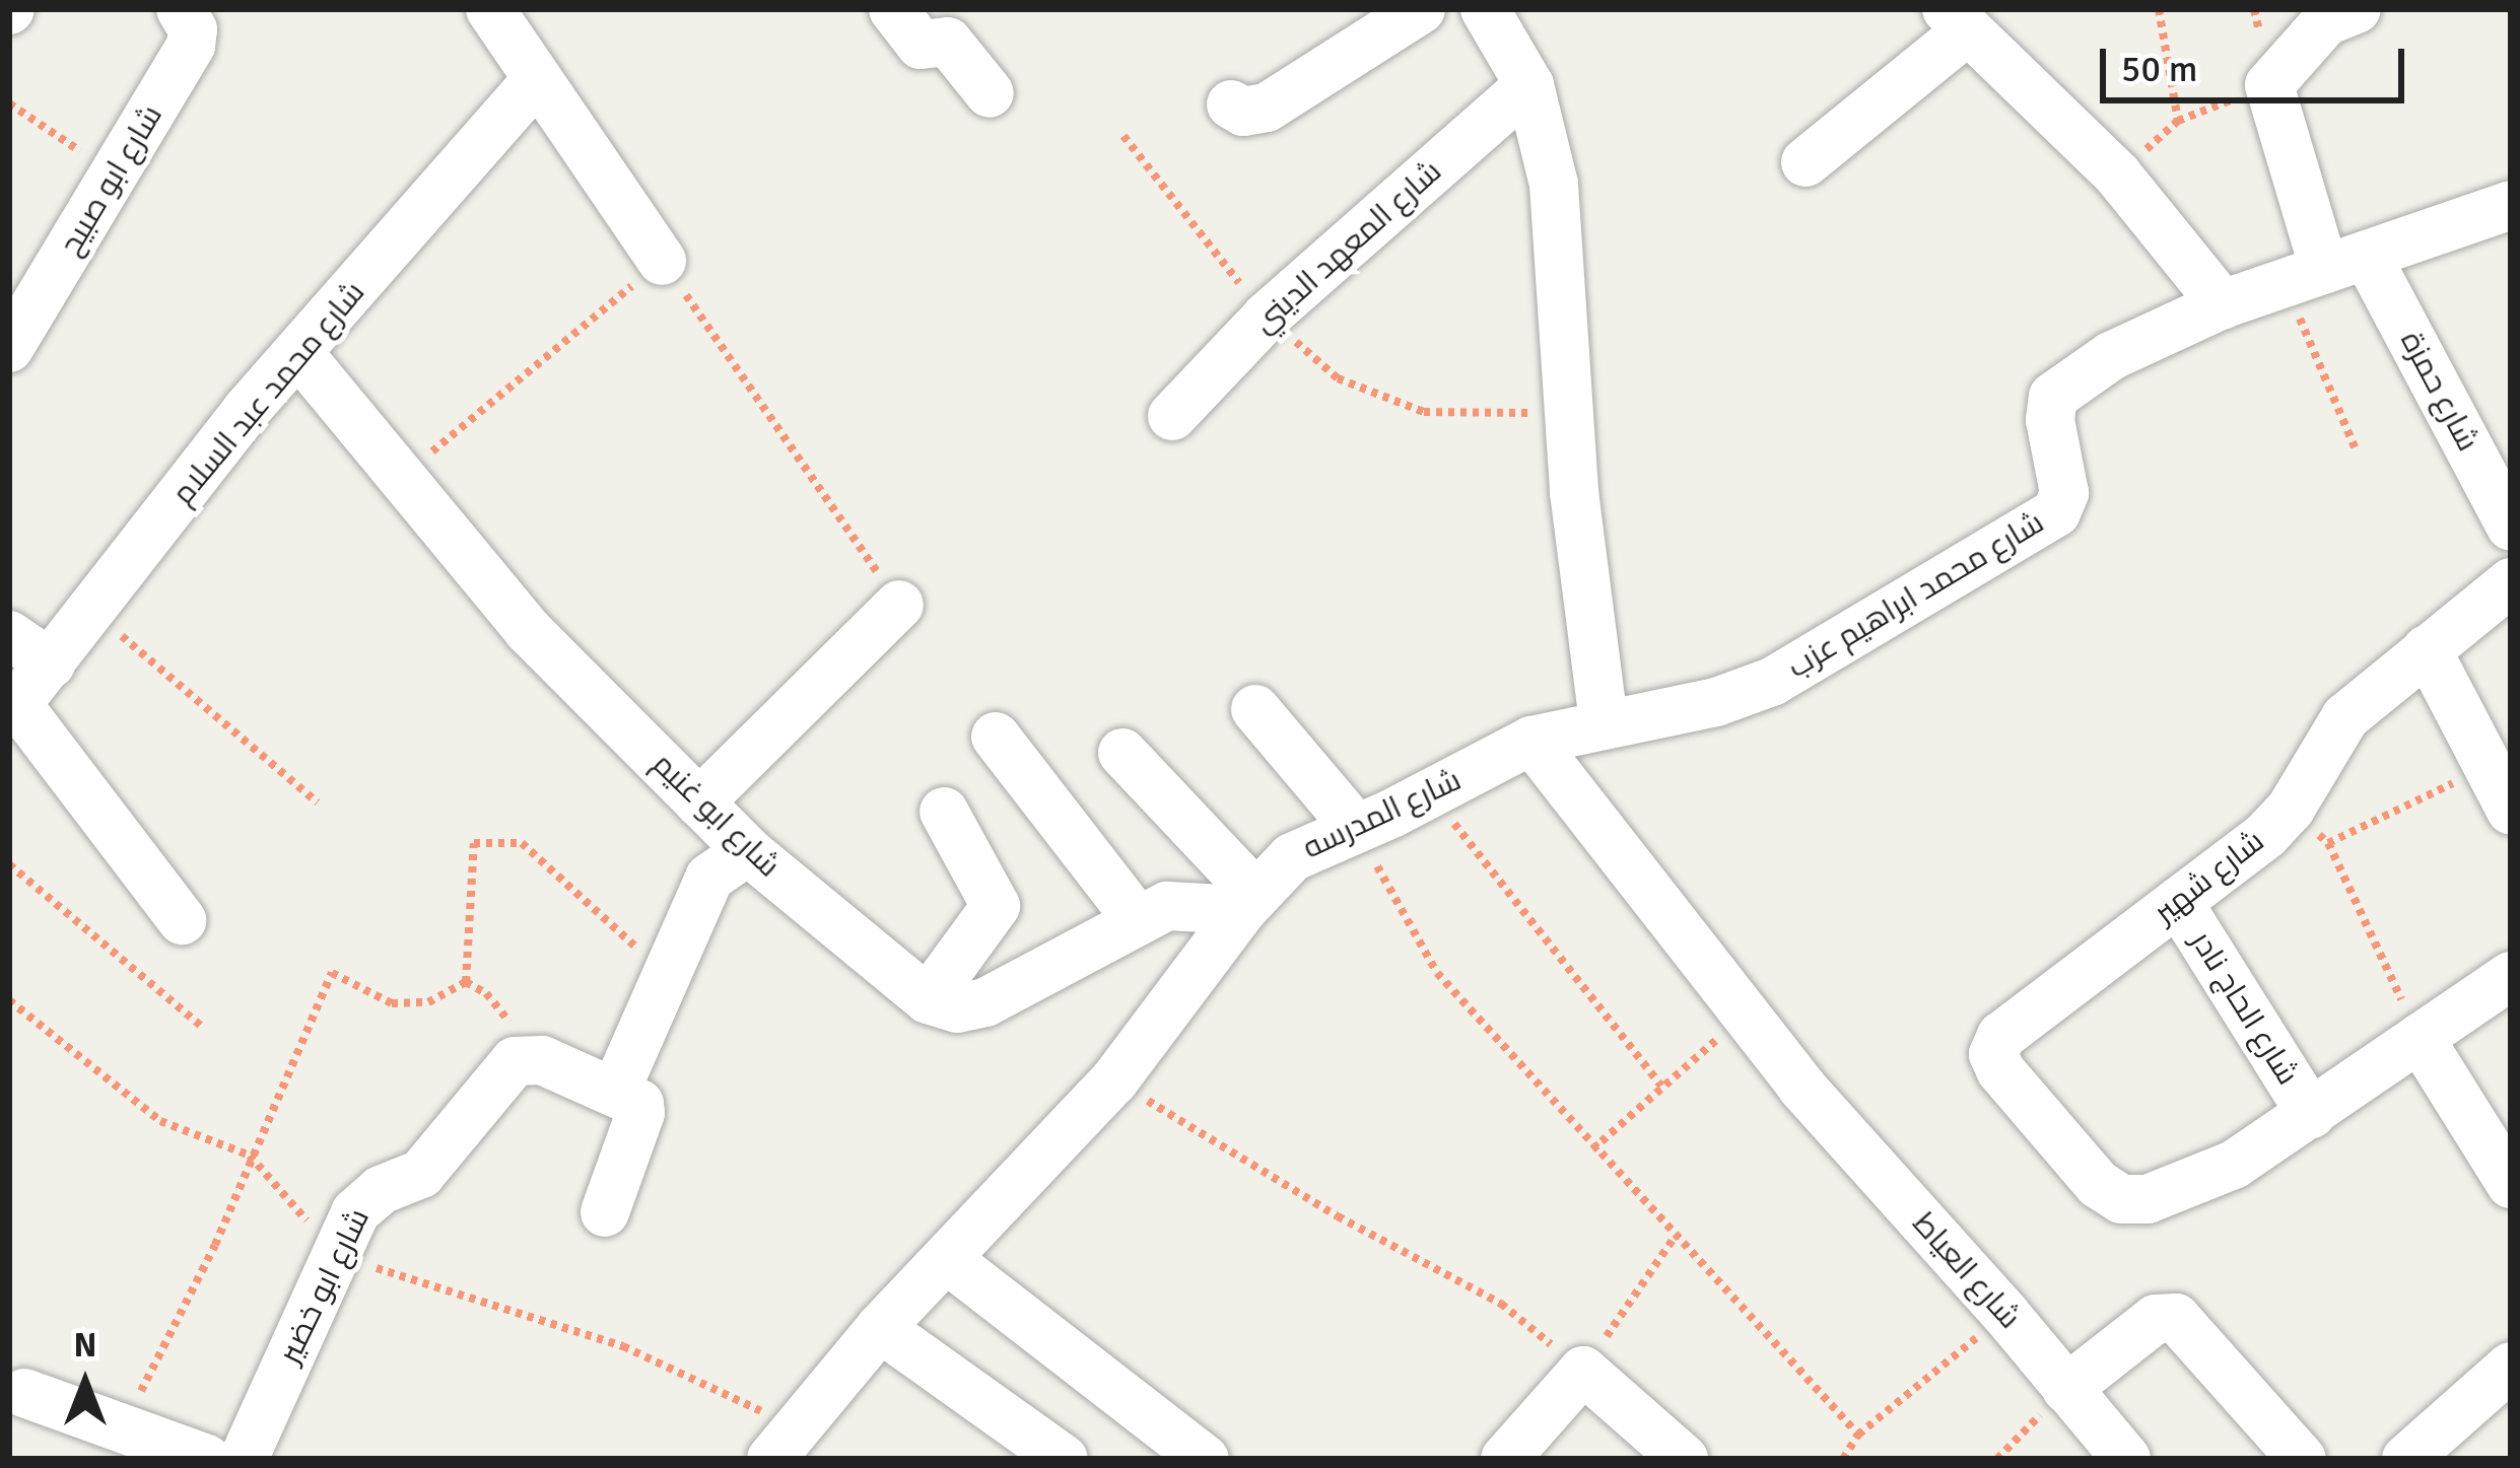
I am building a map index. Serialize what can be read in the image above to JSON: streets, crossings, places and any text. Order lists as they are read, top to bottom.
{
  "streets": {
    "street": [
      "شارع ابو صبيح",
      "شارع المعهد الديني",
      "شارع حمزة",
      "شارع محمد عبد السلام",
      "شارع محمد ابراهيم عزب",
      "شارع المدرسه",
      "شارع ابو غنيم",
      "شارع شهير",
      "شارع الحاج نادر",
      "شارع العياط",
      "شارع ابو خضير"
    ]
  },
  "crossings": [
    ["شارع حمزة", "شارع محمد ابراهيم عزب"],
    ["شارع محمد عبد السلام", "شارع ابو غنيم"],
    ["شارع محمد ابراهيم عزب", "شارع المدرسه"],
    ["شارع محمد ابراهيم عزب", "شارع العياط"],
    ["شارع المدرسه", "شارع العياط"],
    ["شارع شهير", "شارع الحاج نادر"]
  ],
  "scale_bar": "50 m",
  "north": "top"
}
